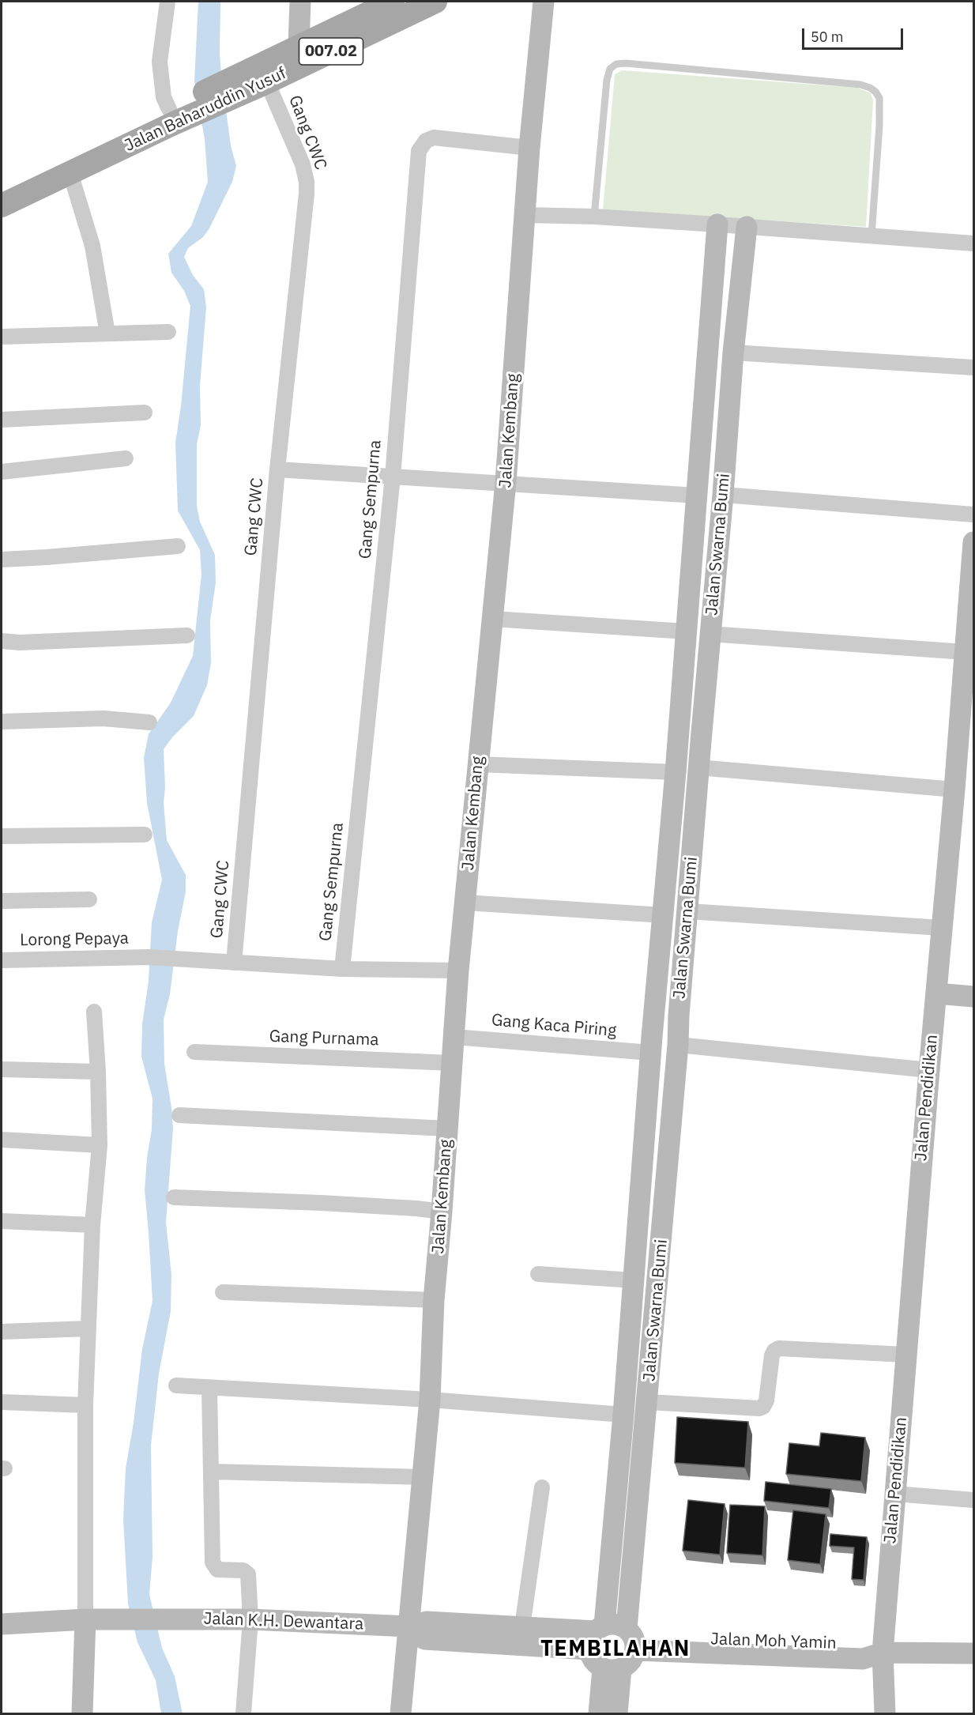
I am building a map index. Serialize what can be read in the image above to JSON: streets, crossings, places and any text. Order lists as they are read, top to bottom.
{
  "streets": {
    "main road": ["007.02", "Jalan Baharuddin Yusuf"],
    "street": [
      "Gang CWC",
      "Jalan Kembang",
      "Gang Sempurna",
      "Jalan Swarna Bumi",
      "Lorong Pepaya",
      "Gang Kaca Piring",
      "Gang Purnama",
      "Jalan Pendidikan",
      "Jalan K.H. Dewantara",
      "Jalan Moh Yamin"
    ]
  },
  "crossings": [
    ["Jalan Baharuddin Yusuf", "Gang CWC"],
    ["Gang CWC", "Lorong Pepaya"],
    ["Jalan Kembang", "Gang Sempurna"],
    ["Jalan Kembang", "Lorong Pepaya"],
    ["Jalan Kembang", "Gang Kaca Piring"],
    ["Jalan Kembang", "Gang Purnama"],
    ["Jalan Kembang", "Jalan K.H. Dewantara"],
    ["Gang Sempurna", "Lorong Pepaya"],
    ["Jalan Swarna Bumi", "Gang Kaca Piring"],
    ["Jalan Swarna Bumi", "Jalan K.H. Dewantara"],
    ["Jalan Swarna Bumi", "Jalan Moh Yamin"],
    ["Jalan Pendidikan", "Jalan Moh Yamin"],
    ["Jalan K.H. Dewantara", "Jalan Moh Yamin"]
  ],
  "districts": ["TEMBILAHAN"],
  "scale_bar": "50 m"
}
